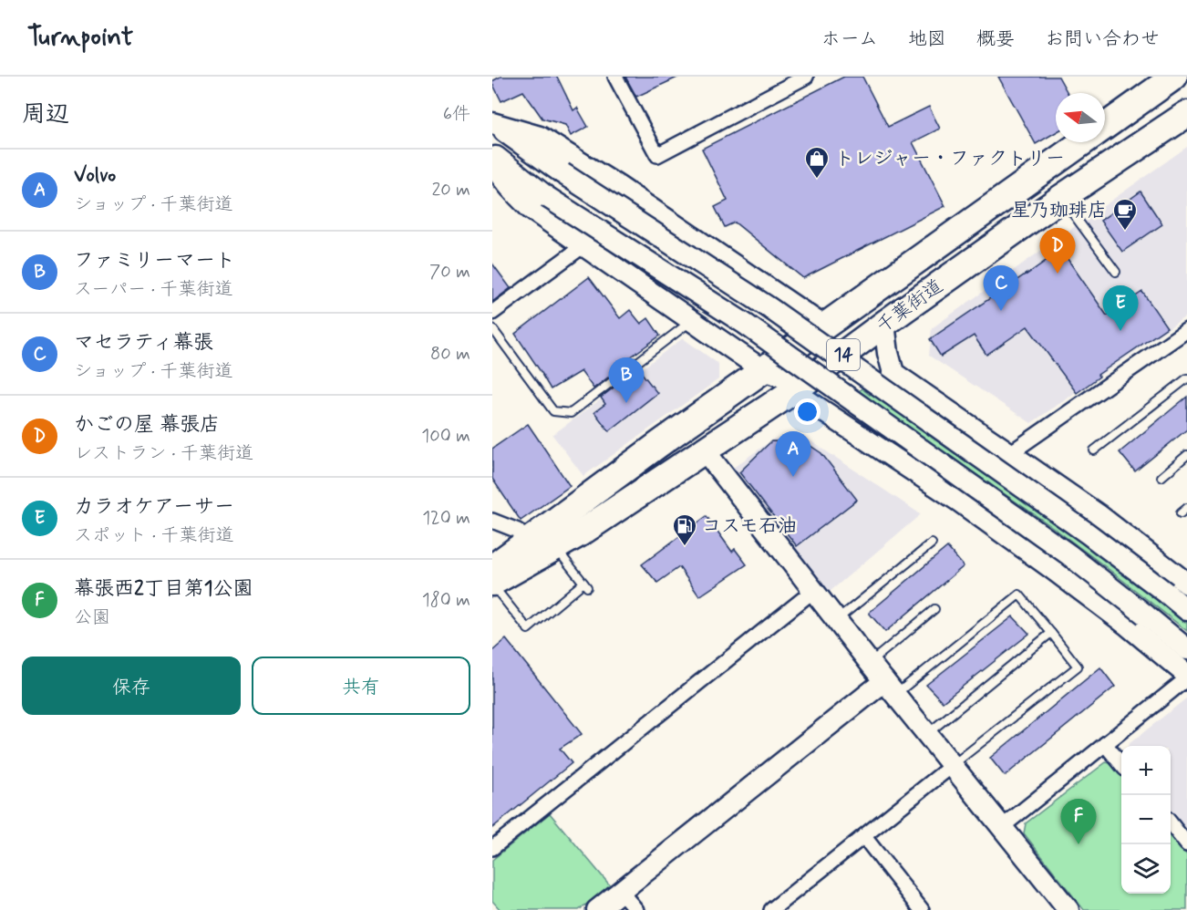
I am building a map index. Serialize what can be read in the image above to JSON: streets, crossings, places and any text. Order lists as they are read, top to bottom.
{
  "streets": {
    "highway": ["千葉街道", "14"]
  },
  "places": {
    "shop": ["トレジャー・ファクトリー"],
    "cafe": ["星乃珈琲店"],
    "fuel station": ["コスモ石油"]
  },
  "north": "left",
  "page": {
    "header": "Turnpoint",
    "nav": [
      "ホーム",
      "地図",
      "概要",
      "お問い合わせ"
    ],
    "heading": ["周辺", "6件"],
    "list": [
      {
        "mark": "A",
        "name": "Volvo",
        "note": "ショップ · 千葉街道",
        "value": "20 m"
      },
      {
        "mark": "B",
        "name": "ファミリーマート",
        "note": "スーパー · 千葉街道",
        "value": "70 m"
      },
      {
        "mark": "C",
        "name": "マセラティ幕張",
        "note": "ショップ · 千葉街道",
        "value": "80 m"
      },
      {
        "mark": "D",
        "name": "かごの屋 幕張店",
        "note": "レストラン · 千葉街道",
        "value": "100 m"
      },
      {
        "mark": "E",
        "name": "カラオケアーサー",
        "note": "スポット · 千葉街道",
        "value": "120 m"
      },
      {
        "mark": "F",
        "name": "幕張西2丁目第1公園",
        "note": "公園",
        "value": "180 m"
      }
    ],
    "pins": [
      "D",
      "C",
      "E",
      "B",
      "A",
      "F"
    ],
    "buttons": ["保存", "共有"],
    "map_buttons": ["+", "−"]
  }
}
